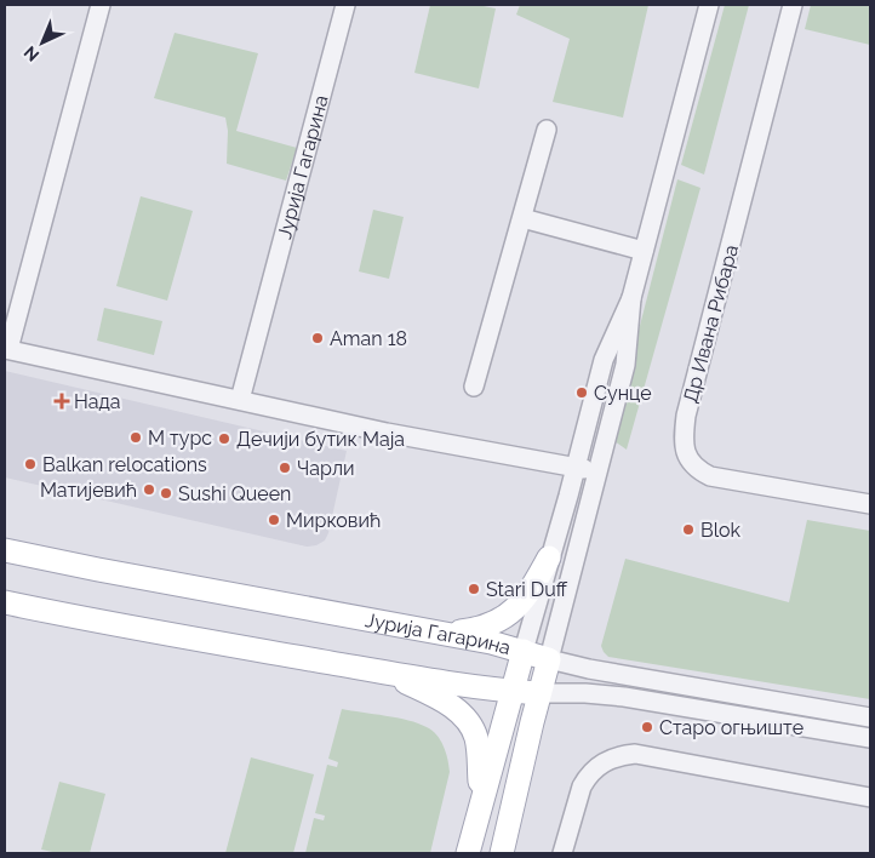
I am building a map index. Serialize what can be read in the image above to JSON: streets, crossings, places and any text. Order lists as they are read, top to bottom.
{
  "streets": {
    "main road": ["Јурија Гагарина"],
    "street": ["Др Ивана Рибара"]
  },
  "places": {
    "other": [
      "Aman 18",
      "Сунце",
      "М турс",
      "Дечији бутик Маја",
      "Balkan relocations",
      "Чарли",
      "Матијевић",
      "Sushi Queen",
      "Мирковић",
      "Blok",
      "Stari Duff",
      "Старо огњиште"
    ],
    "health": ["Нада"]
  },
  "north": "bottom left"
}
